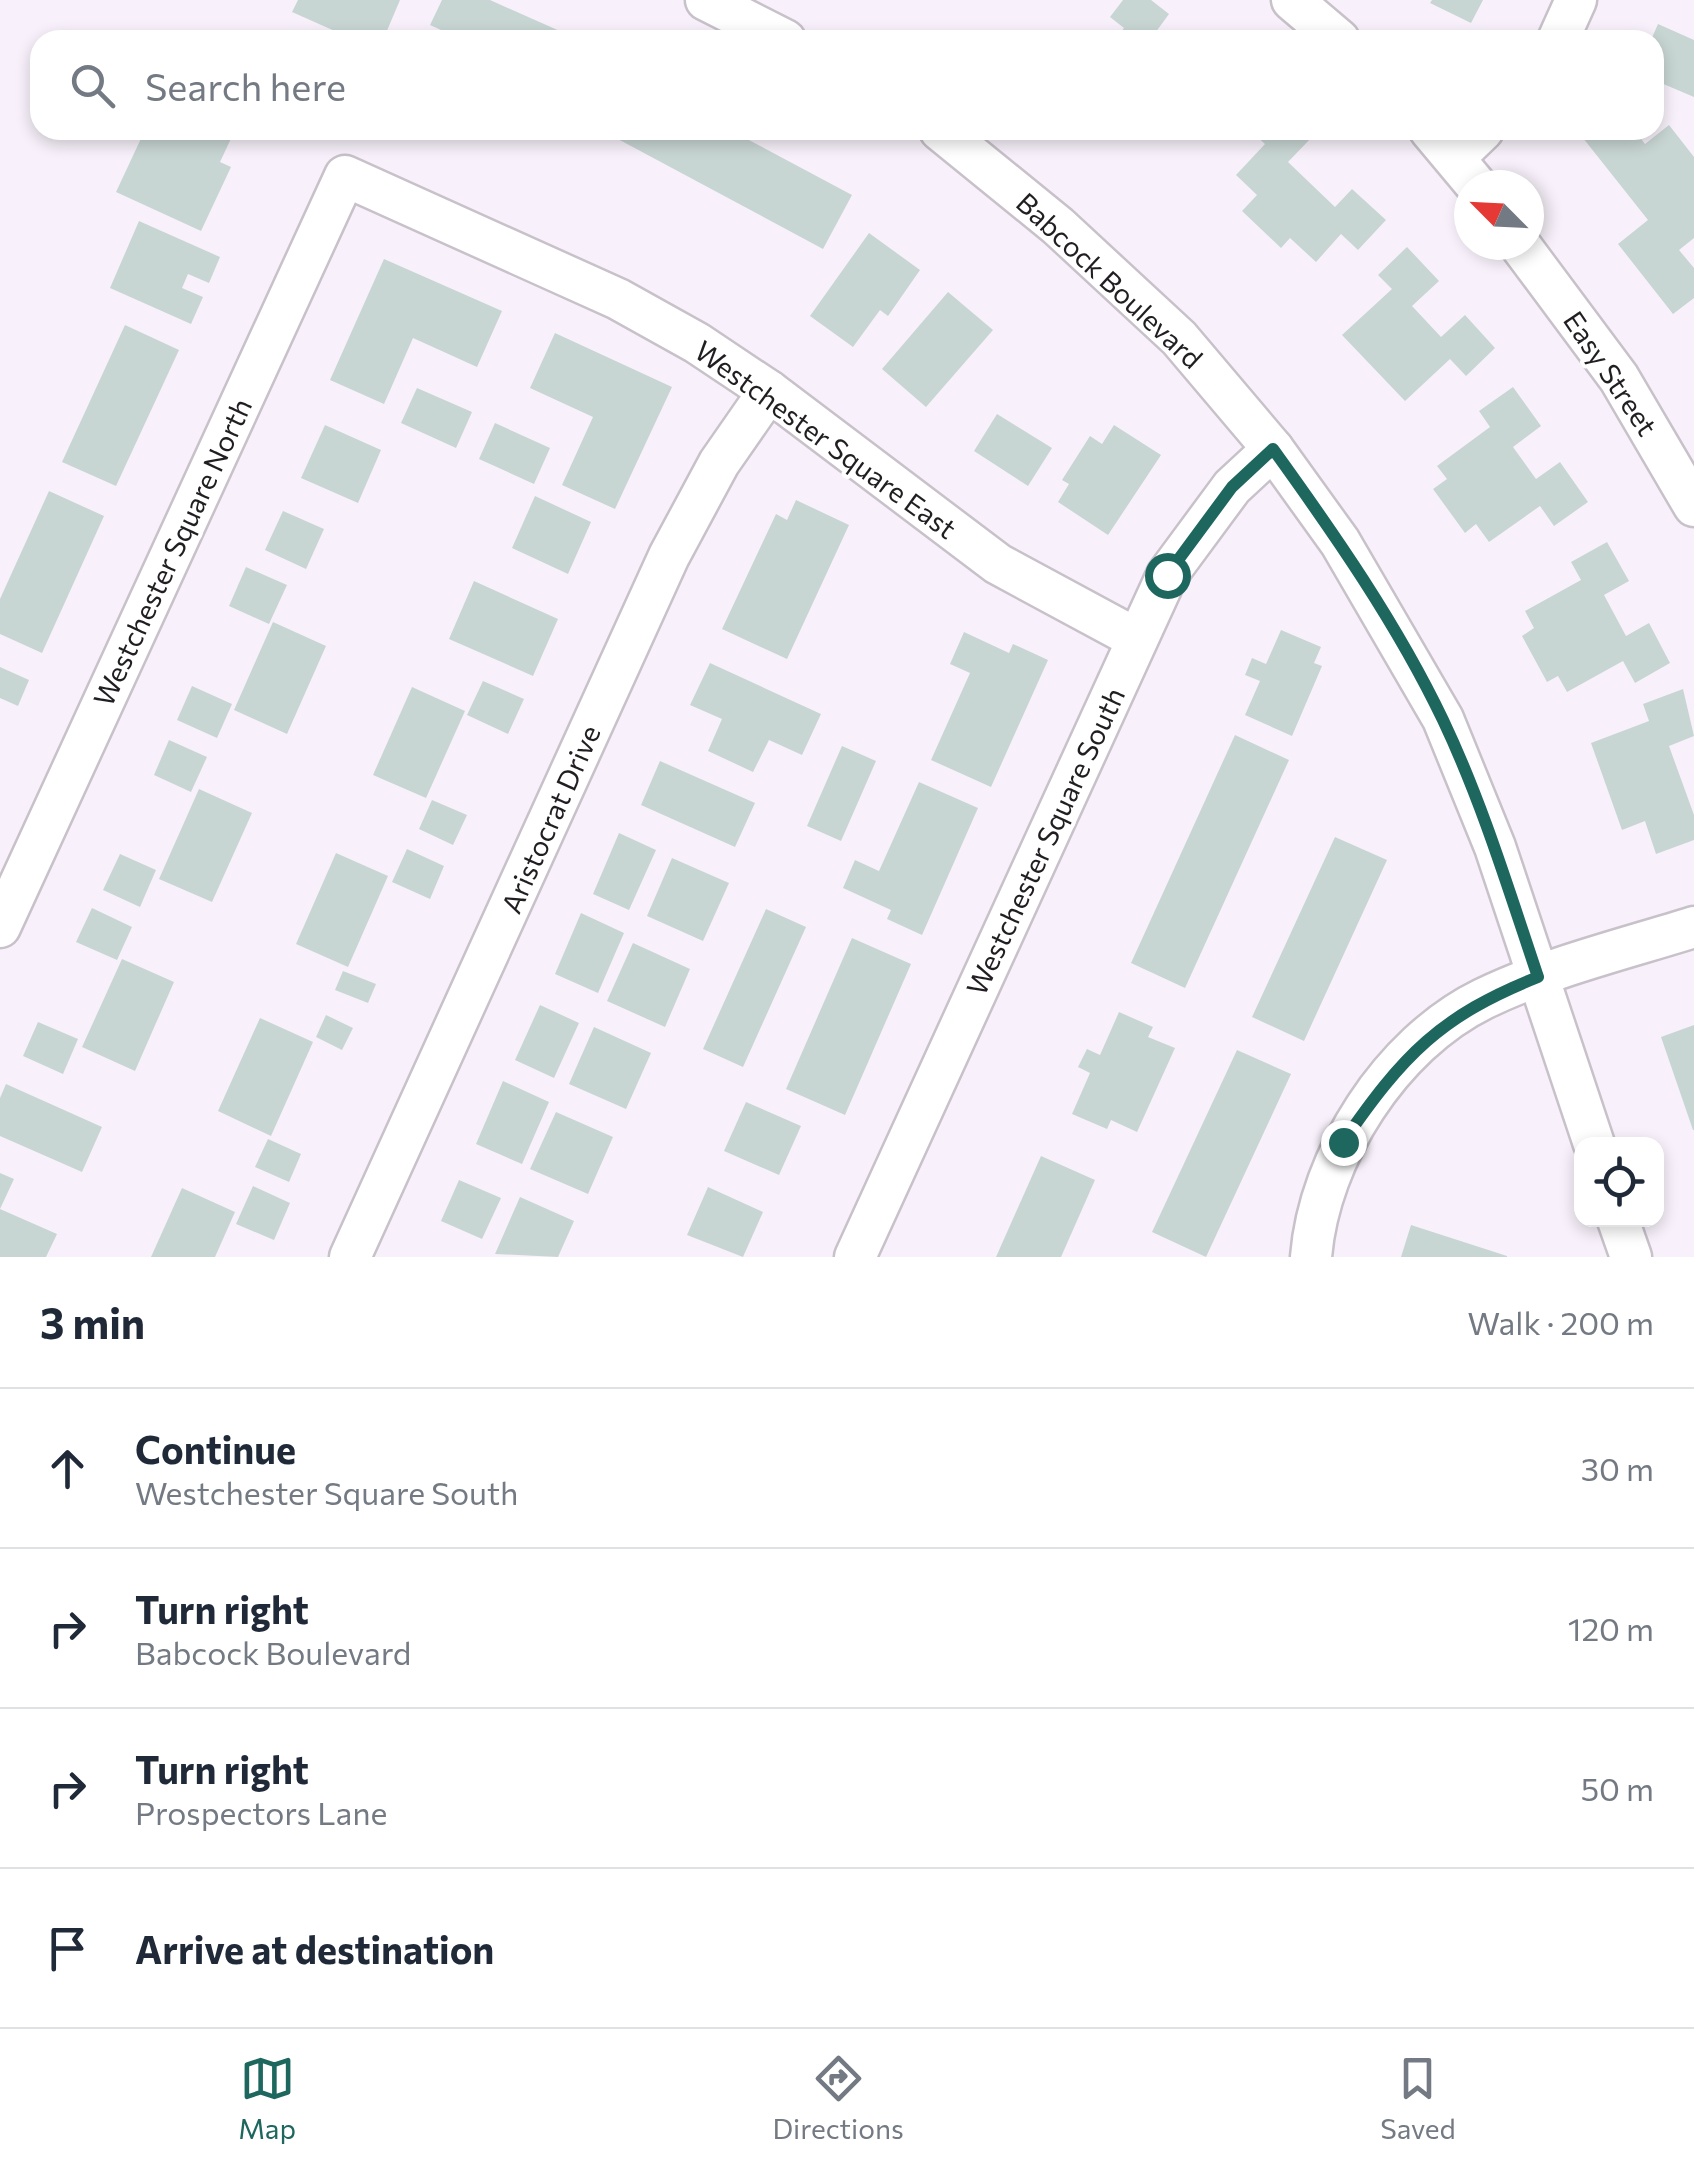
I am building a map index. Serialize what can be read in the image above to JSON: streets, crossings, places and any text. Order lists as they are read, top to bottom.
{
  "streets": {
    "street": [
      "Babcock Boulevard",
      "Easy Street",
      "Westchester Square East",
      "Westchester Square North",
      "Aristocrat Drive",
      "Westchester Square South"
    ]
  },
  "crossings": [
    ["Babcock Boulevard", "Westchester Square South"],
    ["Westchester Square East", "Westchester Square North"],
    ["Westchester Square East", "Aristocrat Drive"],
    ["Westchester Square East", "Westchester Square South"]
  ],
  "north": "top left",
  "page": {
    "search": "Search here",
    "heading": ["3 min", "Walk · 200 m"],
    "list": [
      ["Continue", "Westchester Square South", "30 m"],
      ["Turn right", "Babcock Boulevard", "120 m"],
      ["Turn right", "Prospectors Lane", "50 m"],
      "Arrive at destination"
    ],
    "nav": ["Map", "Directions", "Saved"]
  }
}
